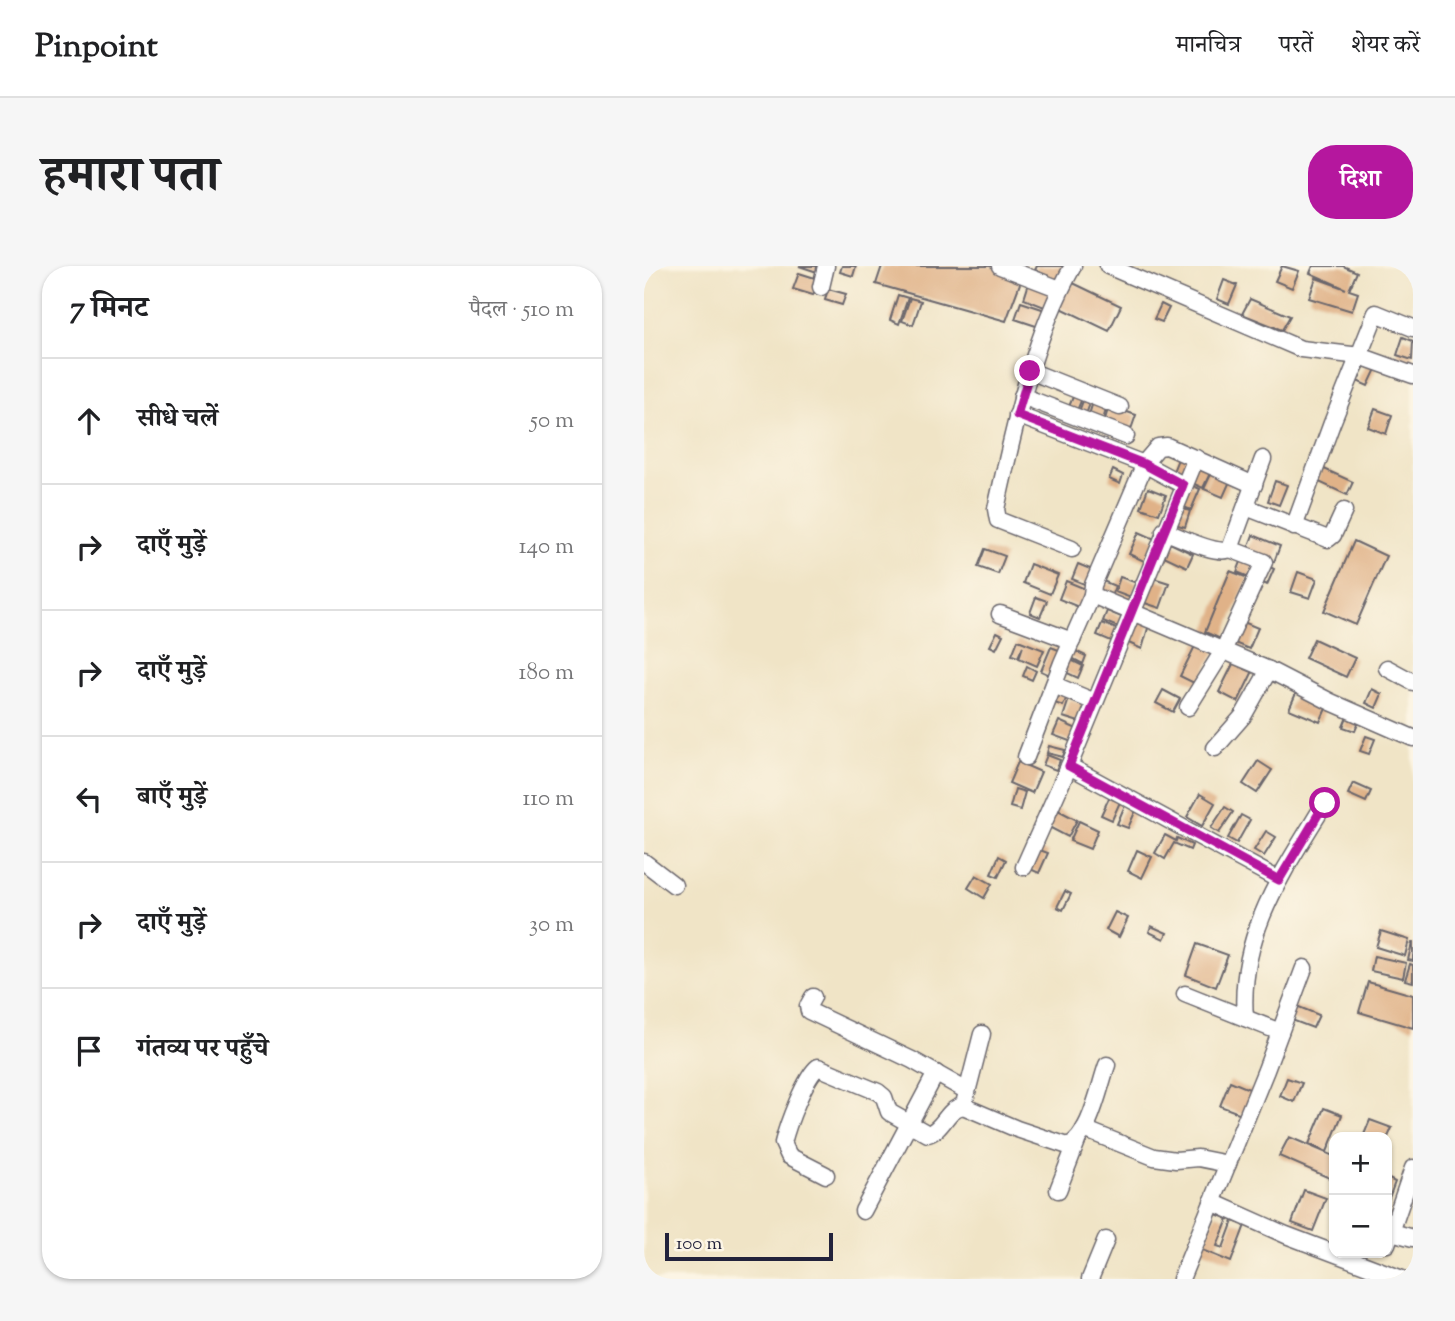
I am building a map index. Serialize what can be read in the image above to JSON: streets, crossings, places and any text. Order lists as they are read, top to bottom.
{
  "scale_bar": "100 m",
  "page": {
    "header": "Pinpoint",
    "nav": ["मानचित्र", "परतें", "शेयर करें"],
    "title": "हमारा पता",
    "buttons": "दिशा",
    "heading": ["7 मिनट", "पैदल · 510 m"],
    "list": [
      ["सीधे चलें", "50 m"],
      ["दाएँ मुड़ें", "140 m"],
      ["दाएँ मुड़ें", "180 m"],
      ["बाएँ मुड़ें", "110 m"],
      ["दाएँ मुड़ें", "30 m"],
      "गंतव्य पर पहुँचे"
    ],
    "map_buttons": ["+", "−"],
    "scale": "100 m"
  }
}
